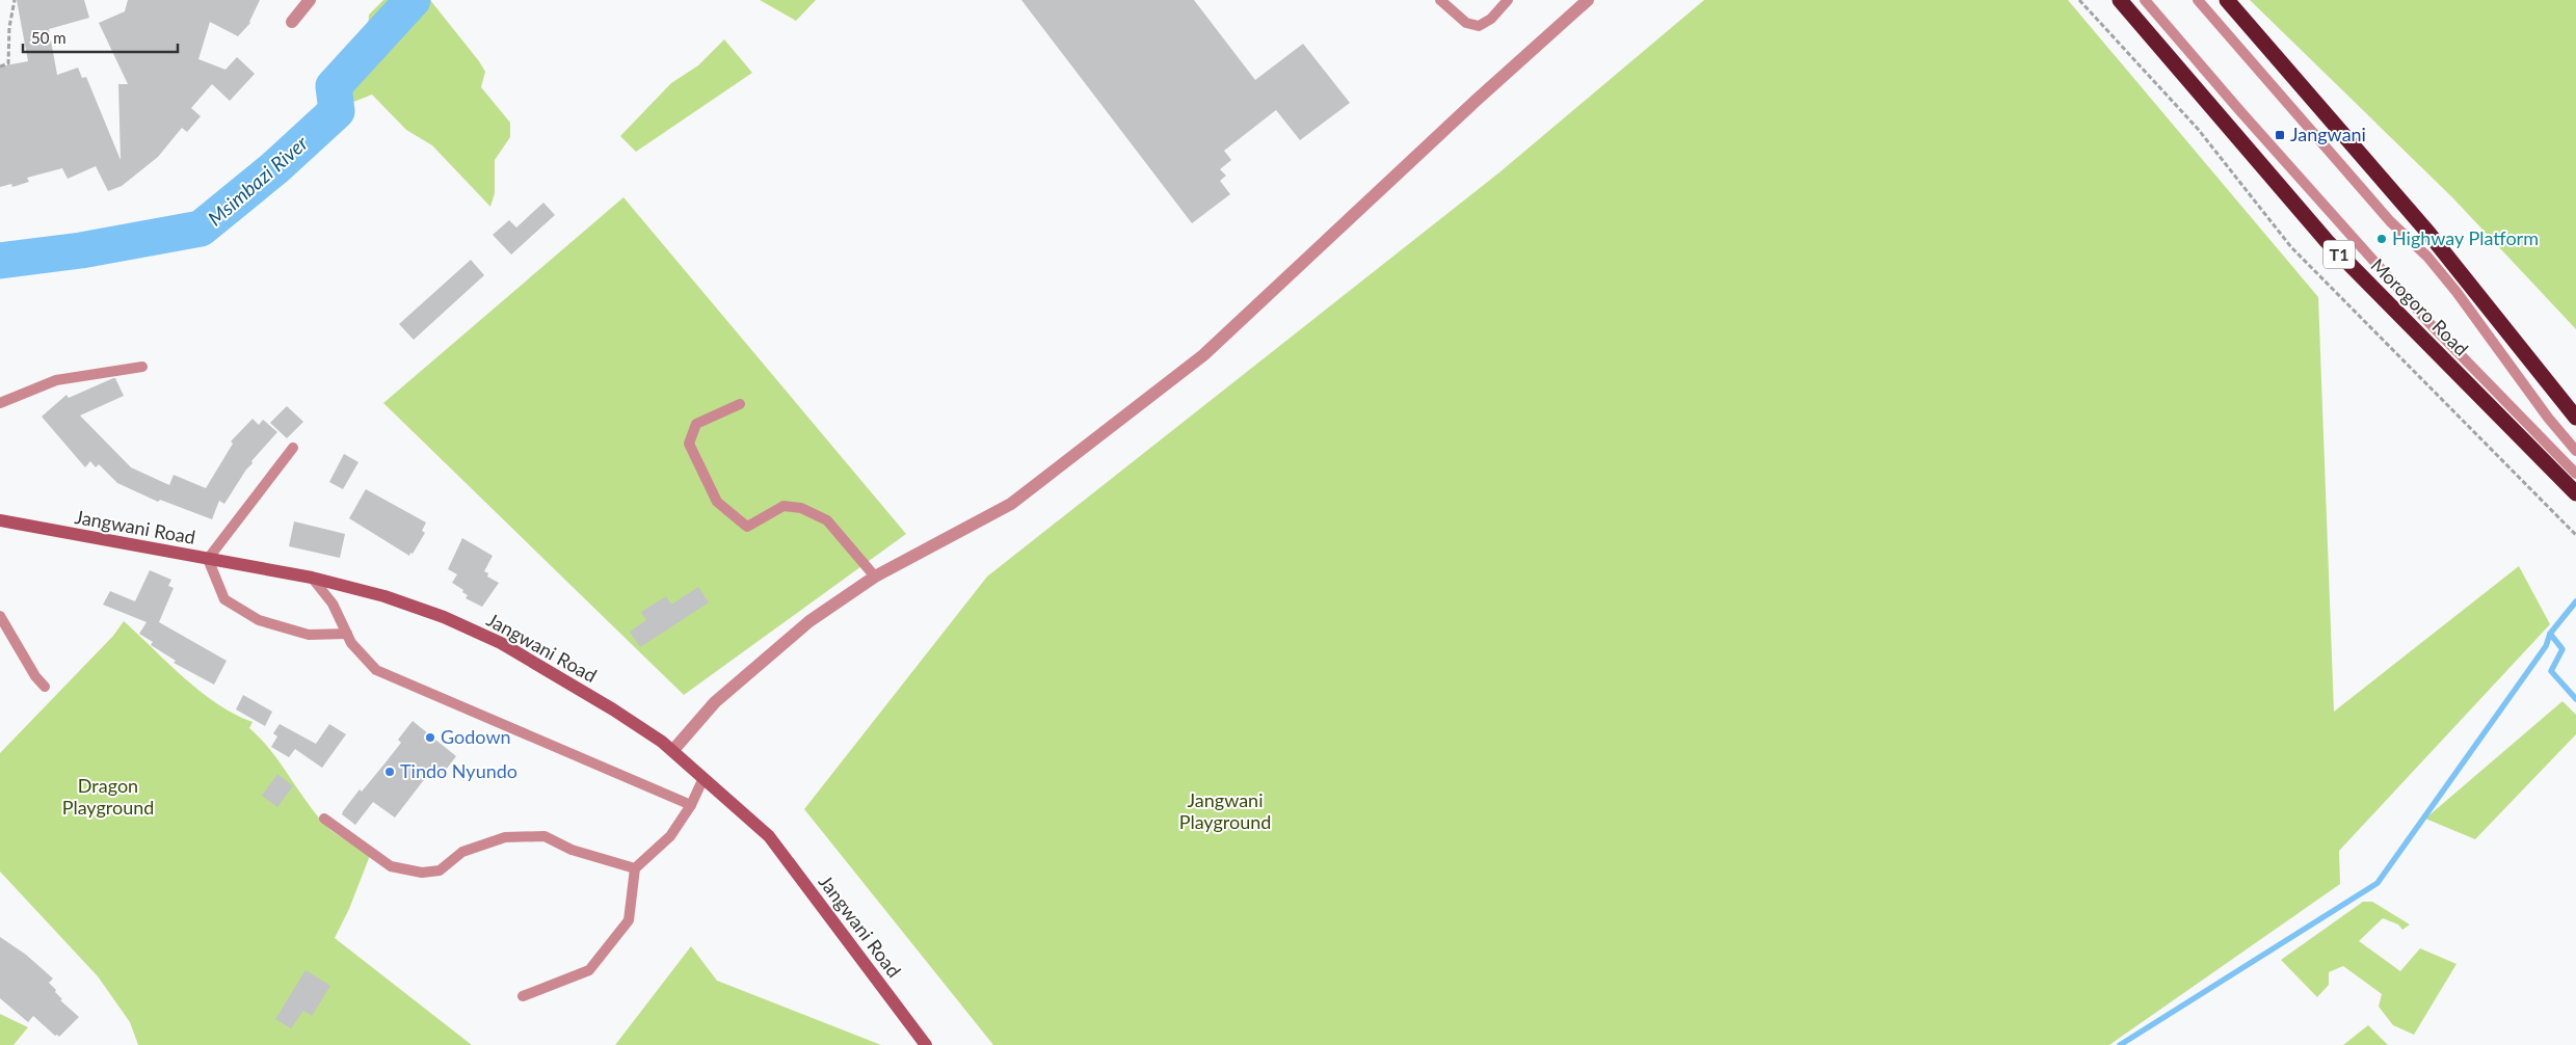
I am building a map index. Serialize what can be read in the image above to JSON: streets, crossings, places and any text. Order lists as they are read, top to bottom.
{
  "streets": {
    "highway": ["T1", "Morogoro Road"],
    "street": ["Jangwani Road"]
  },
  "water": ["Msimbazi River"],
  "parks": ["Dragon Playground", "Jangwani Playground"],
  "places": {
    "transit": ["Jangwani"],
    "other": ["Highway Platform", "Godown", "Tindo Nyundo"]
  },
  "scale_bar": "50 m"
}
